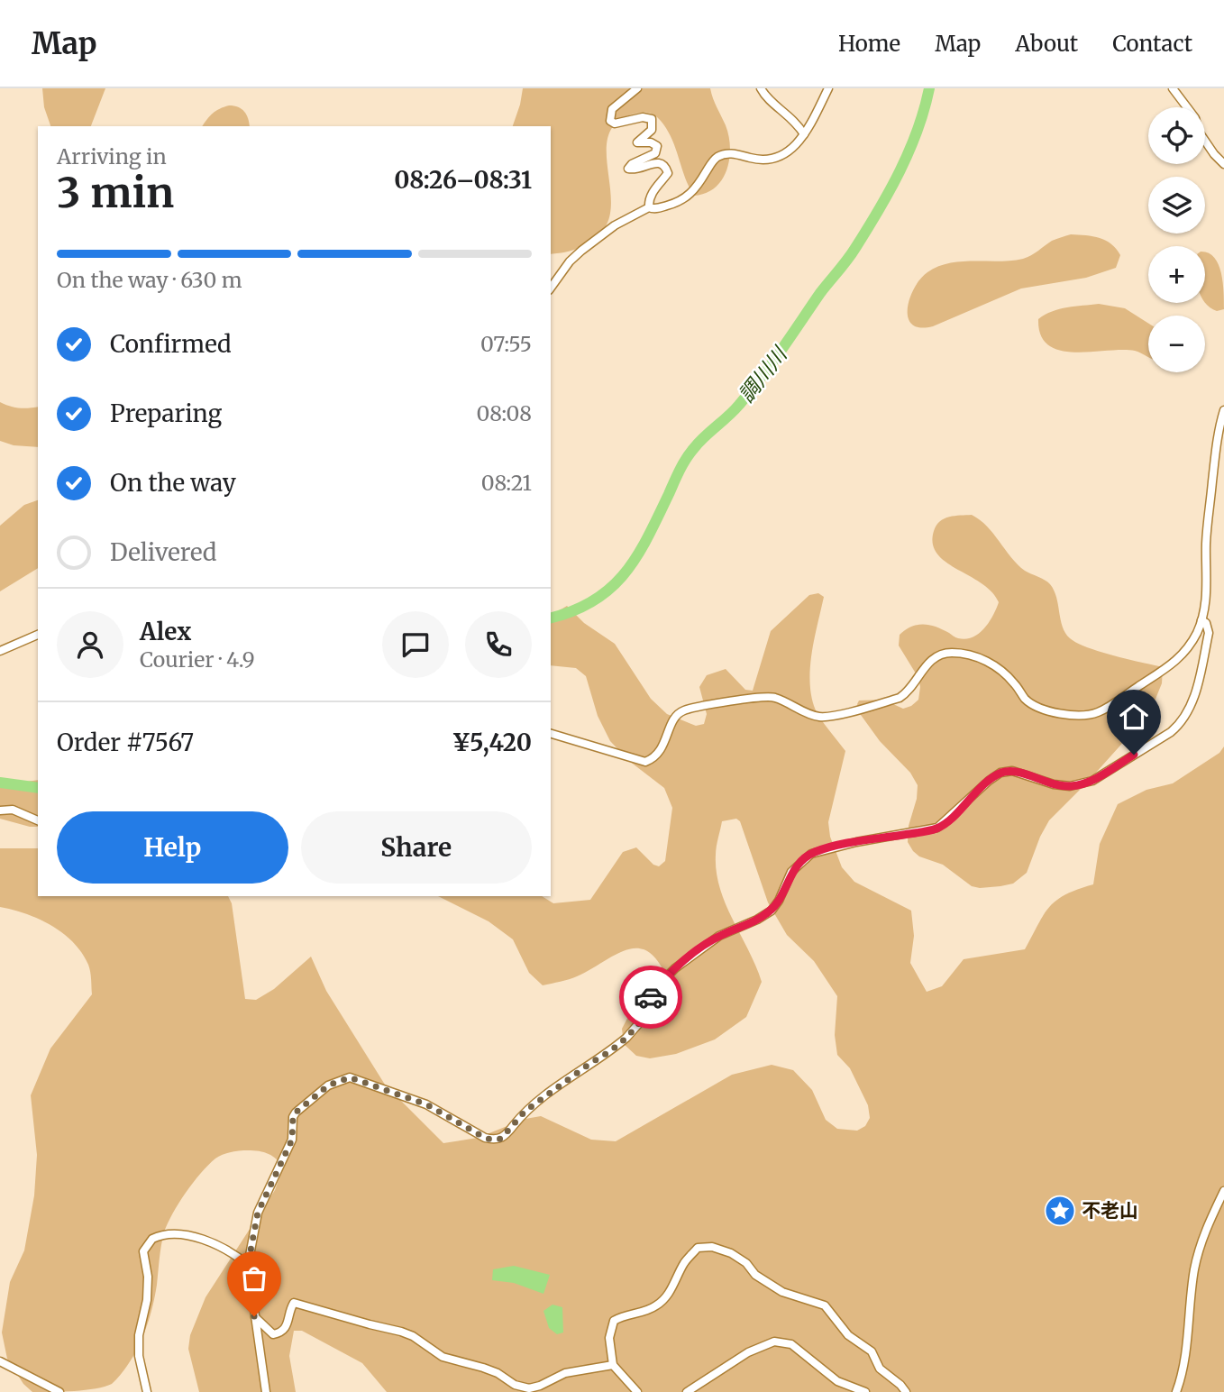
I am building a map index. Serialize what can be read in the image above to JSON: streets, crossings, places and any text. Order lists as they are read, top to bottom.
{
  "water": ["調川川"],
  "places": {
    "place": ["不老山"]
  },
  "page": {
    "header": "Map",
    "nav": [
      "Home",
      "Map",
      "About",
      "Contact"
    ],
    "map_buttons": ["+", "−"],
    "heading": ["3 min", "Arriving in", "08:26–08:31"],
    "panel": [
      "Alex",
      "Courier · 4.9",
      "Order #7567",
      "¥5,420"
    ],
    "bar": "On the way · 630 m",
    "list": [
      ["Confirmed", "07:55"],
      ["Preparing", "08:08"],
      ["On the way", "08:21"],
      "Delivered"
    ],
    "buttons": ["Help", "Share"]
  }
}
